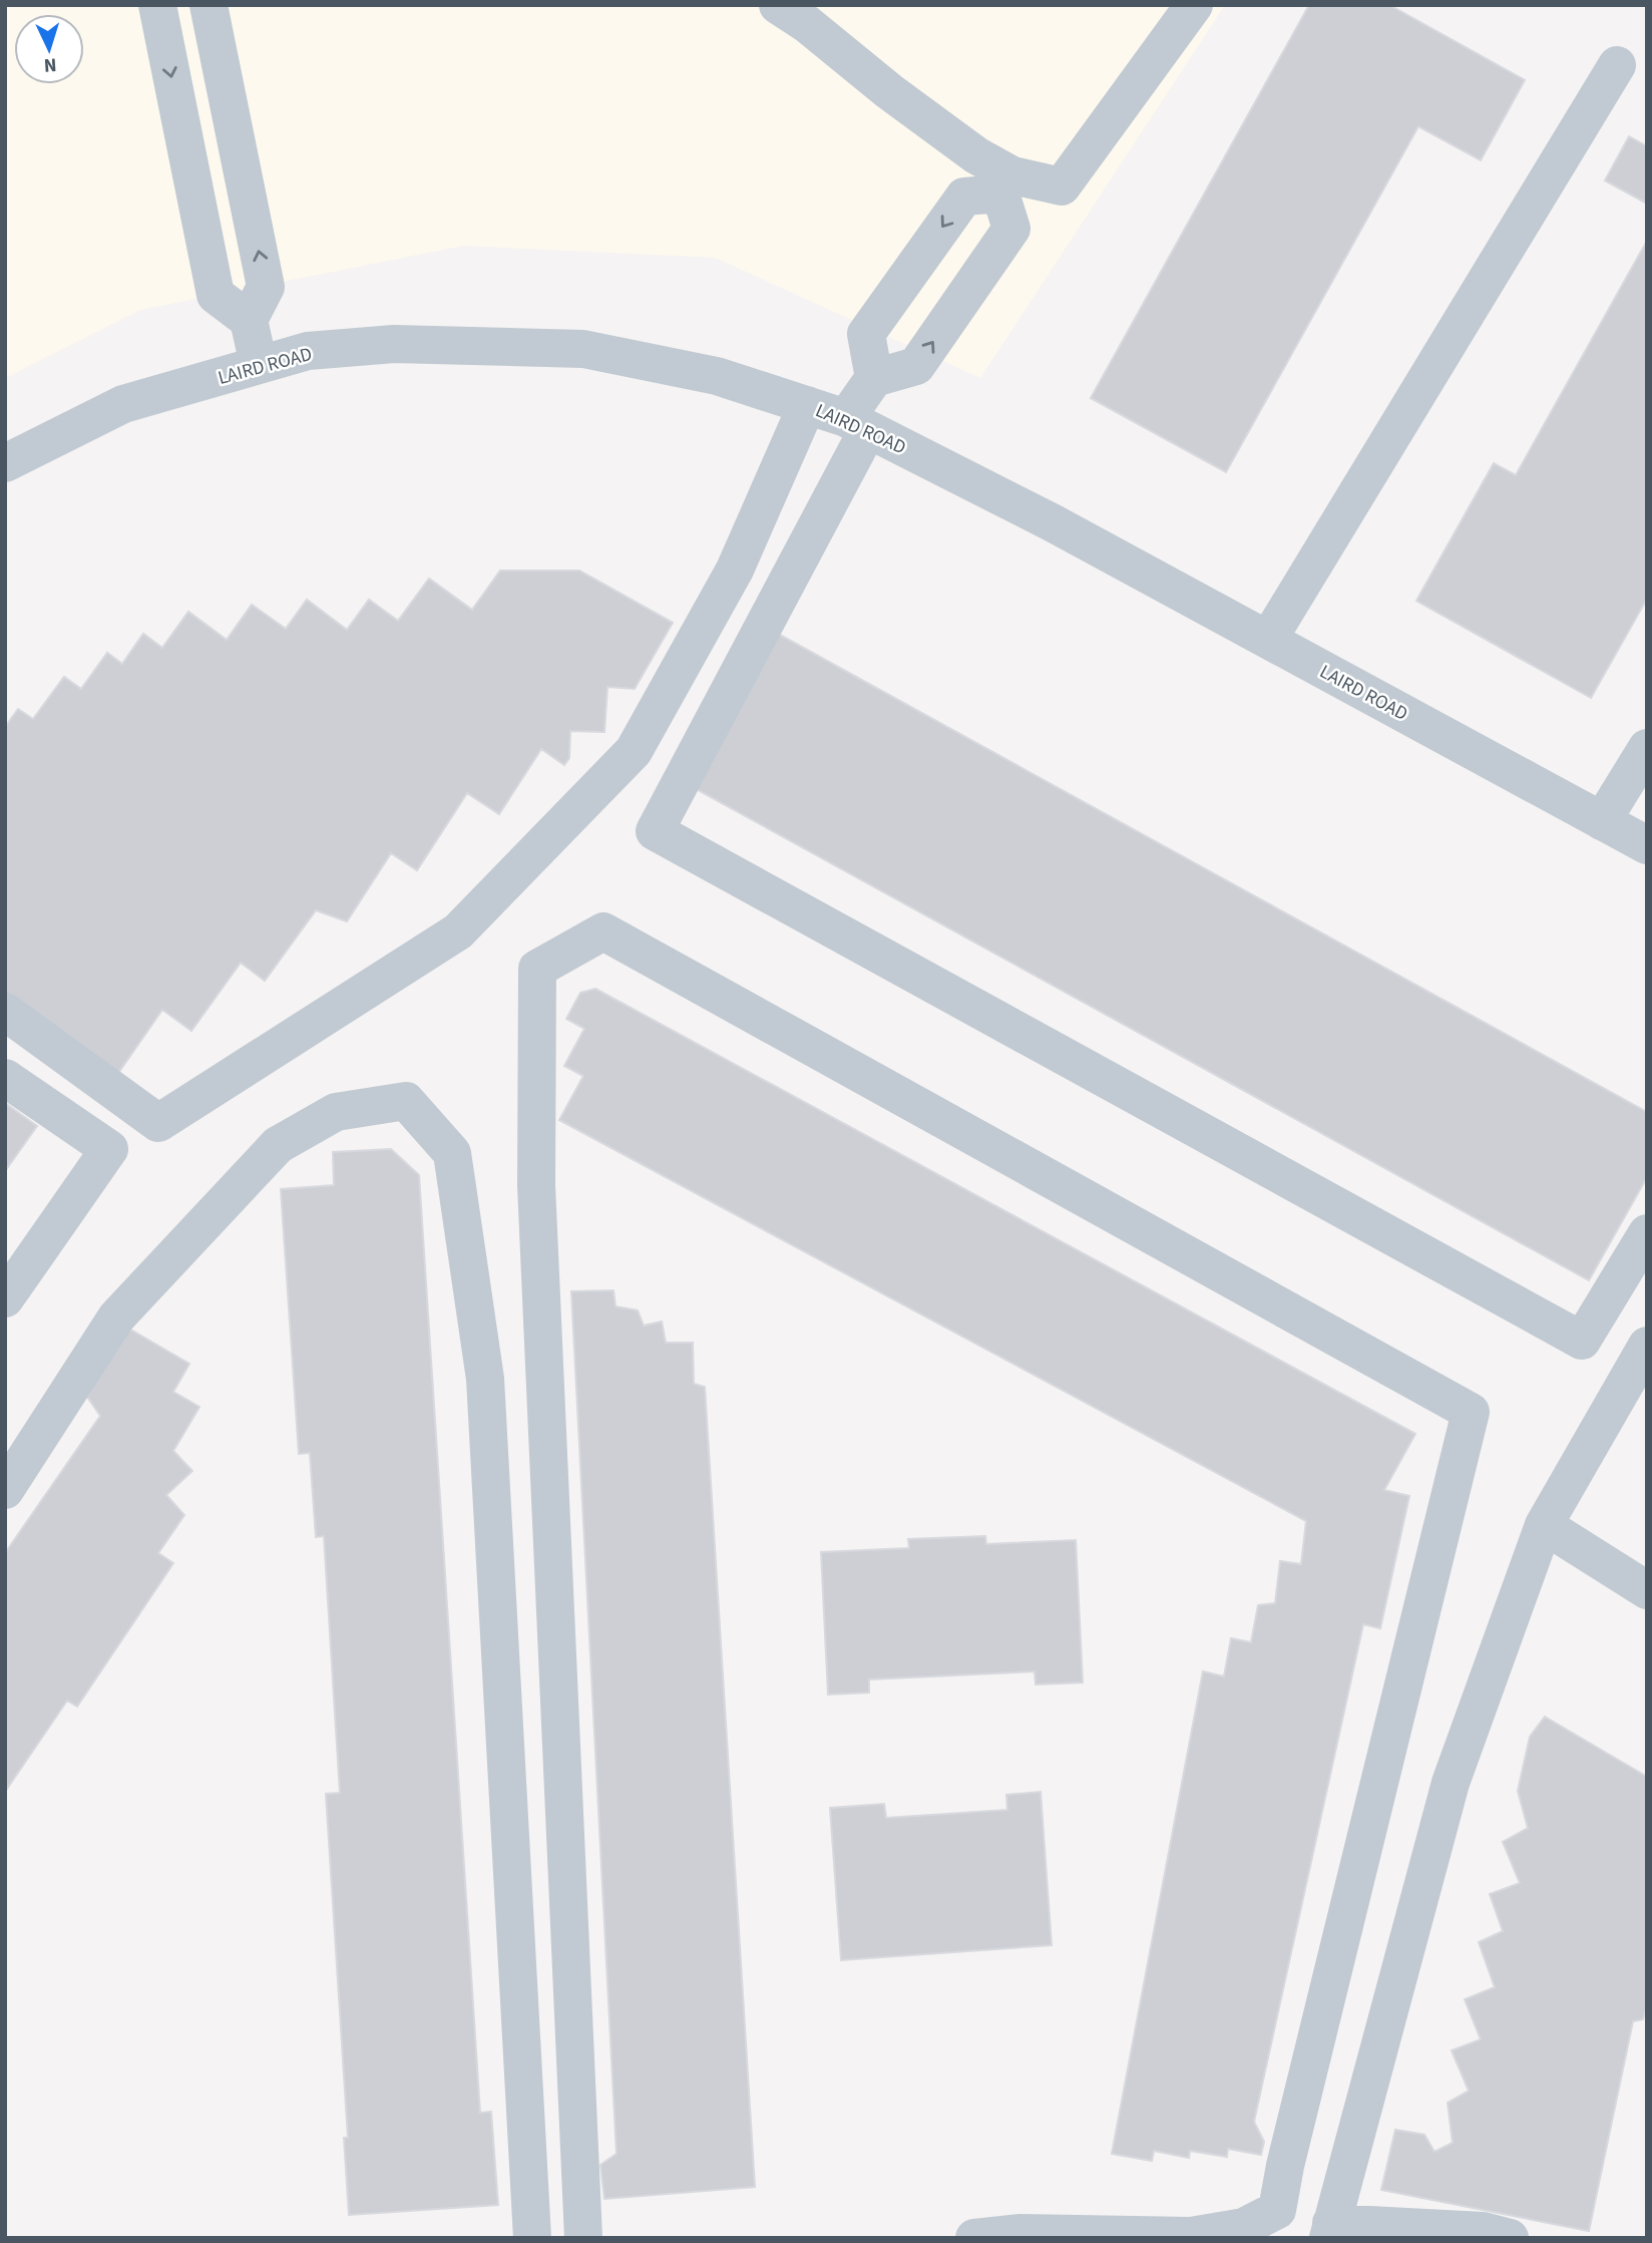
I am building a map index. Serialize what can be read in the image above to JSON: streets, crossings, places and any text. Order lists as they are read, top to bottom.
{
  "streets": {
    "street": ["LAIRD ROAD"]
  },
  "north": "bottom"
}
